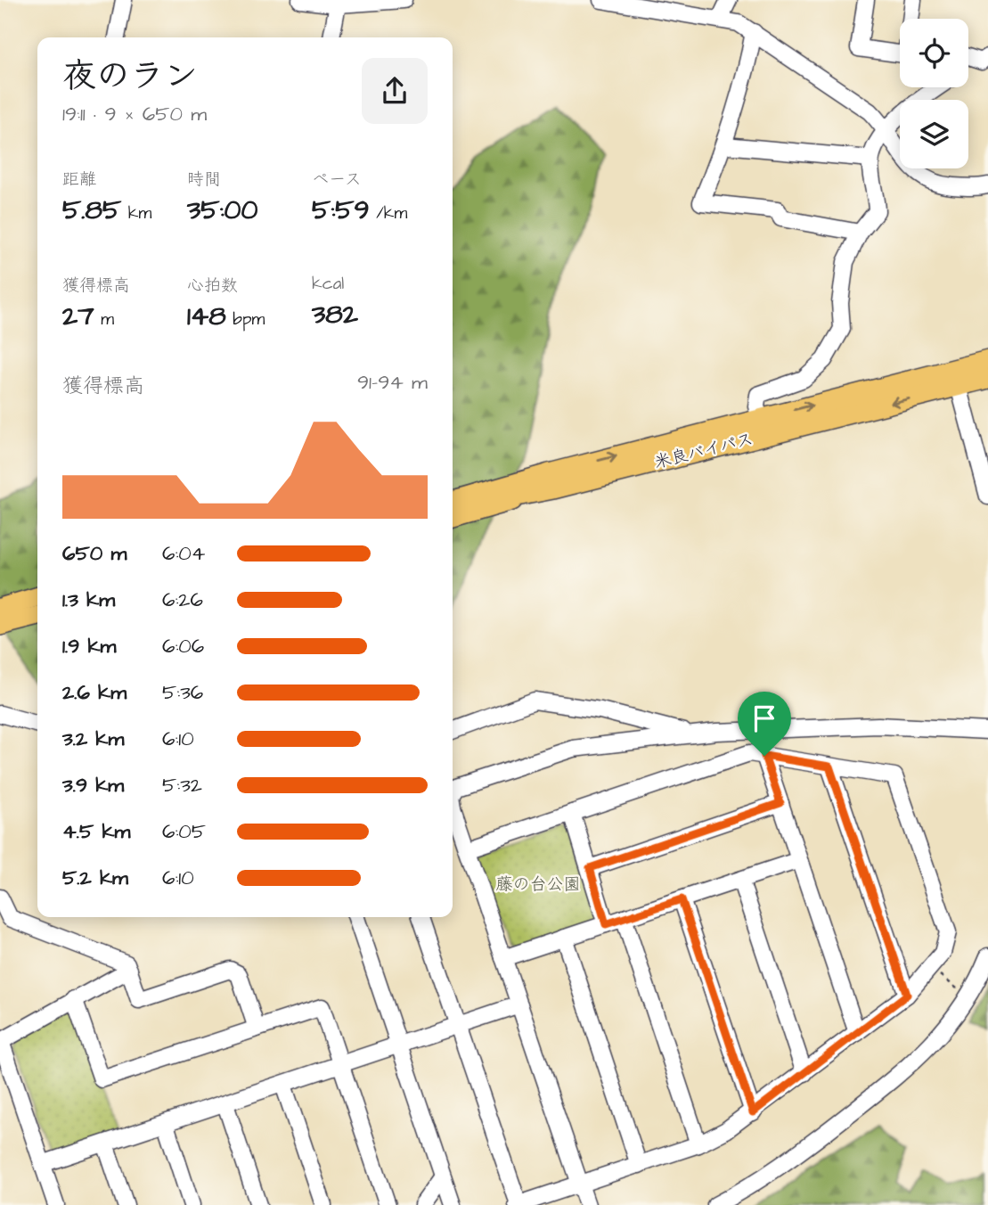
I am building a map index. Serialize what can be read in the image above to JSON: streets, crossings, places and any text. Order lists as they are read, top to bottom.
{
  "streets": {
    "main road": ["米良バイパス"]
  },
  "parks": ["藤の台公園"],
  "page": {
    "heading": ["夜のラン", "19:11 · 9 × 650 m"],
    "stats": [
      ["距離", "5.85 km"],
      ["時間", "35:00"],
      ["ペース", "5:59 /km"],
      ["獲得標高", "27 m"],
      ["心拍数", "148 bpm"],
      ["kcal", "382"]
    ],
    "chart": ["獲得標高", "91–94 m"],
    "list": [
      {
        "name": "650 m",
        "note": "6:04"
      },
      {
        "name": "1.3 km",
        "note": "6:26"
      },
      {
        "name": "1.9 km",
        "note": "6:06"
      },
      {
        "name": "2.6 km",
        "note": "5:36"
      },
      {
        "name": "3.2 km",
        "note": "6:10"
      },
      {
        "name": "3.9 km",
        "note": "5:32"
      },
      {
        "name": "4.5 km",
        "note": "6:05"
      },
      {
        "name": "5.2 km",
        "note": "6:10"
      }
    ]
  }
}
